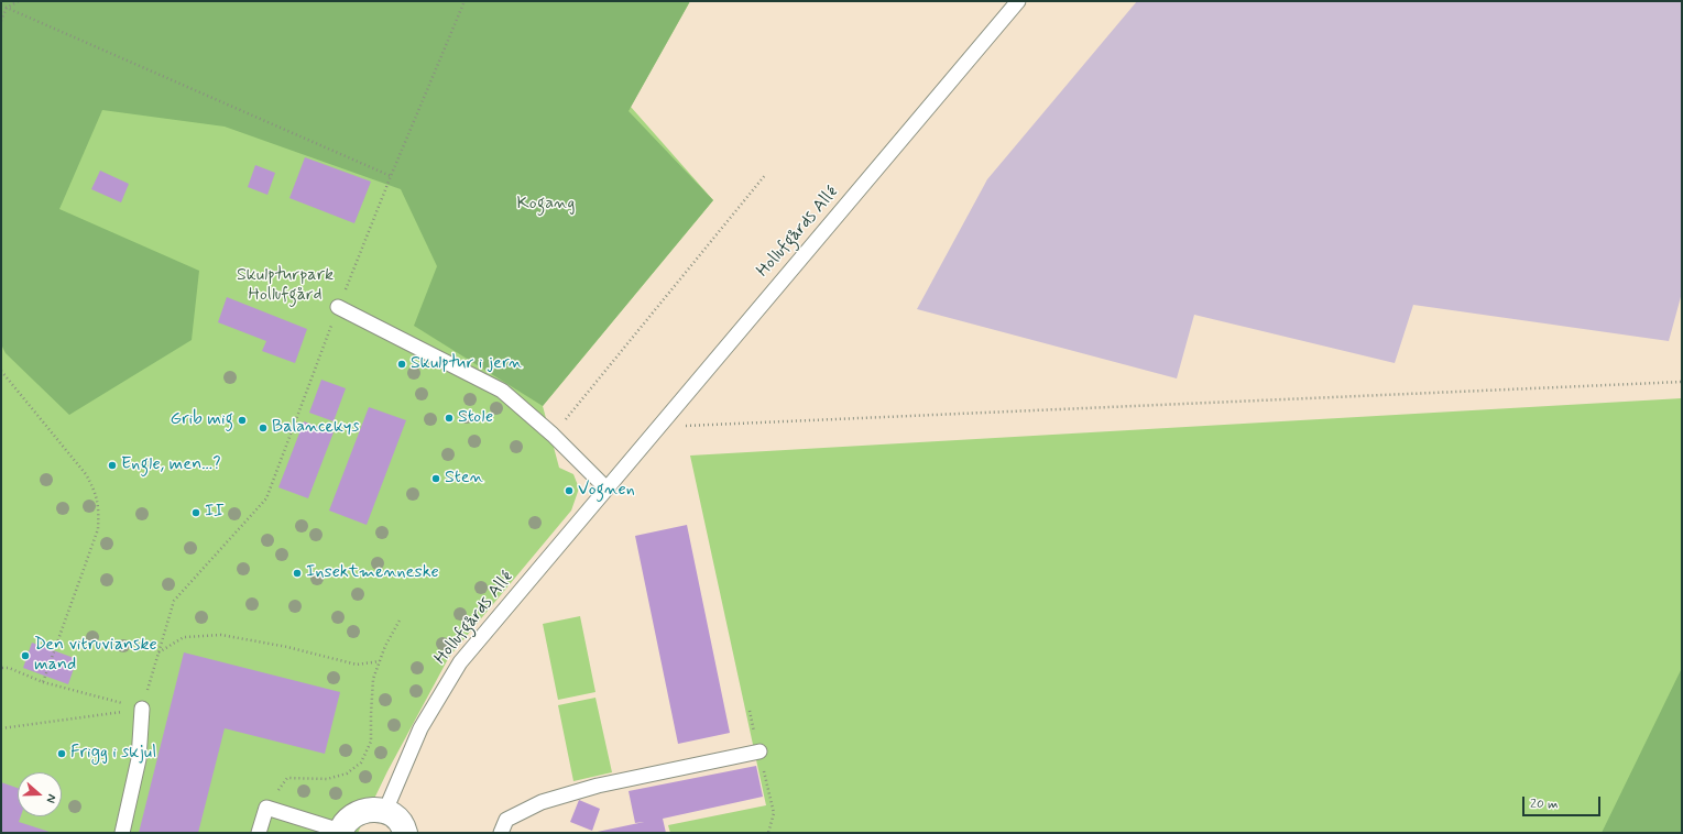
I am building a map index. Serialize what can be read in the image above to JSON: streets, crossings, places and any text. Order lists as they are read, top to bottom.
{
  "streets": {
    "lane": ["Hollufgårds Allé"]
  },
  "parks": ["Kogang", "Skulpturpark Hollufgård"],
  "places": [
    "Skulptur i jern",
    "Stole",
    "Grib mig",
    "Balancekys",
    "Engle, men...?",
    "Sten",
    "Vognen",
    "II",
    "Insektmenneske",
    "Den vitruvianske mand",
    "Frigg i skjul"
  ],
  "scale_bar": "20 m",
  "north": "right"
}
